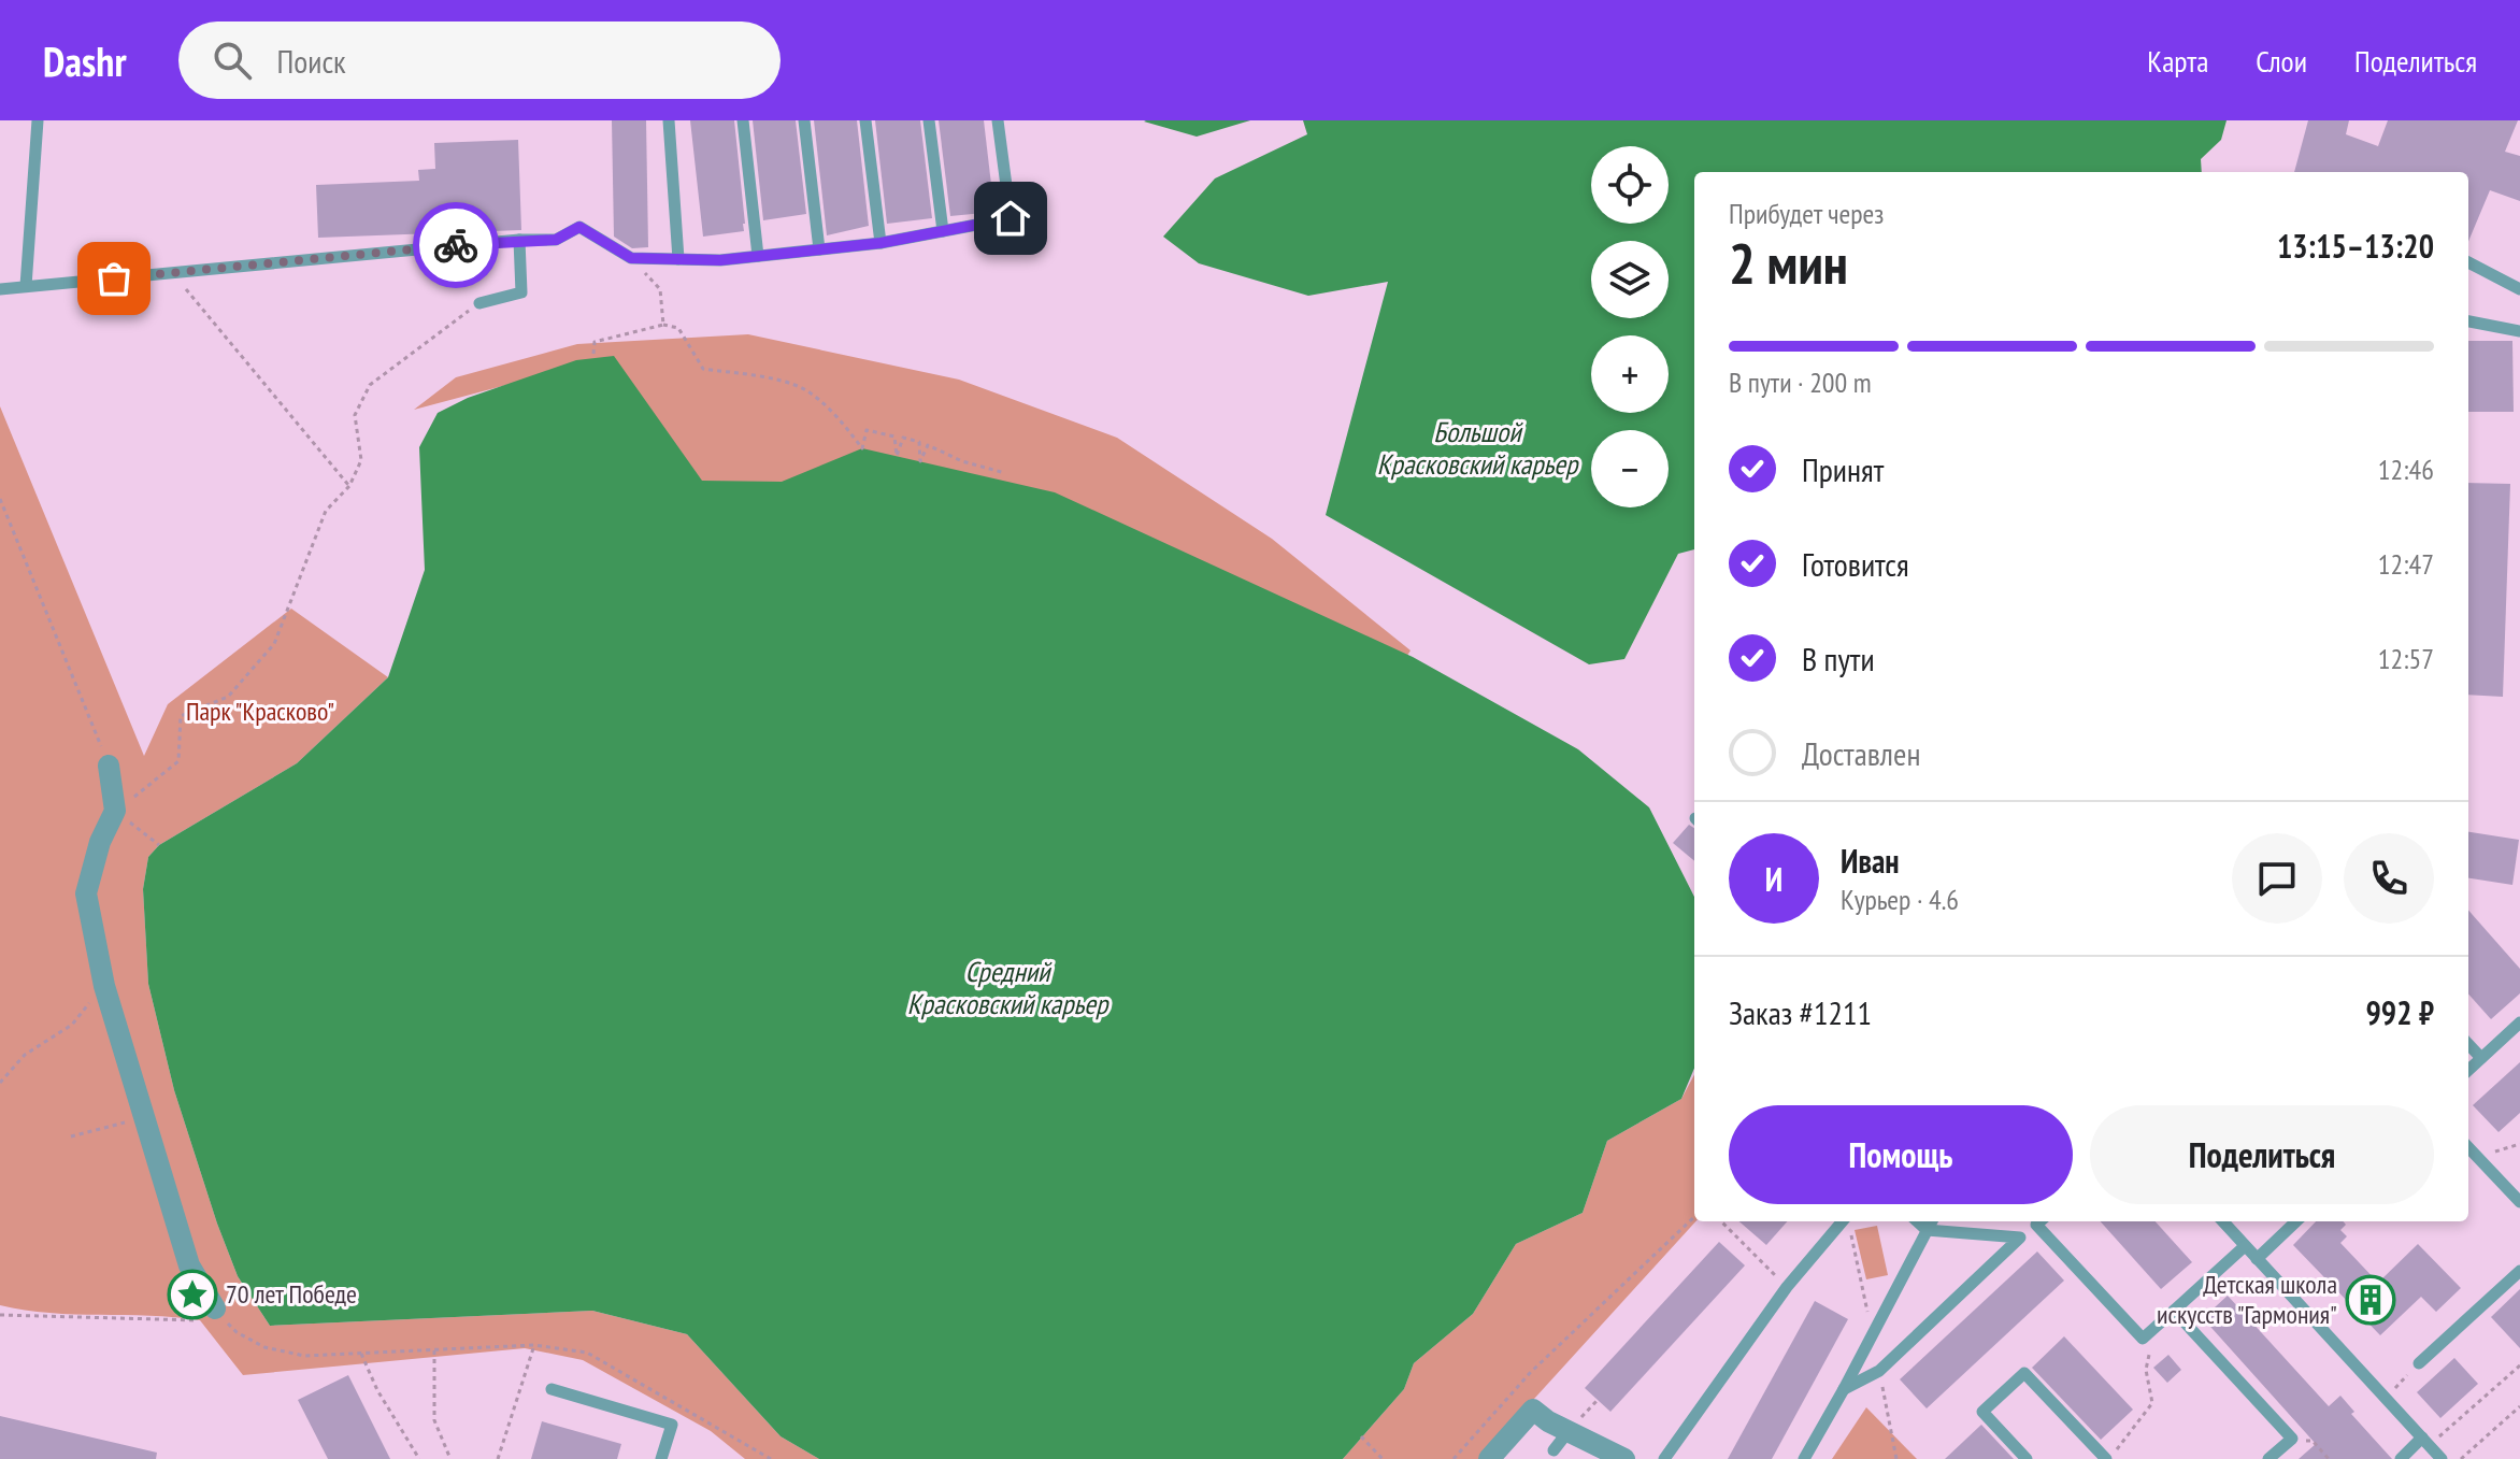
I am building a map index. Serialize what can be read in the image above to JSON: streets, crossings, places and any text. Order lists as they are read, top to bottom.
{
  "water": ["Большой Красковский карьер", "Средний Красковский карьер"],
  "parks": ["Парк \"Красково\""],
  "places": {
    "place": ["70 лет Победе"],
    "building": ["Детская школа искусств \"Гармония\""]
  },
  "page": {
    "header": "Dashr",
    "search": "Поиск",
    "nav": ["Карта", "Слои", "Поделиться"],
    "map_buttons": ["+", "−"],
    "heading": ["2 мин", "Прибудет через", "13:15–13:20"],
    "panel": [
      "Иван",
      "Курьер · 4.6",
      "Заказ #1211",
      "992 ₽"
    ],
    "bar": "В пути · 200 m",
    "list": [
      ["Принят", "12:46"],
      ["Готовится", "12:47"],
      ["В пути", "12:57"],
      "Доставлен"
    ],
    "round": "И",
    "buttons": ["Помощь", "Поделиться"]
  }
}
